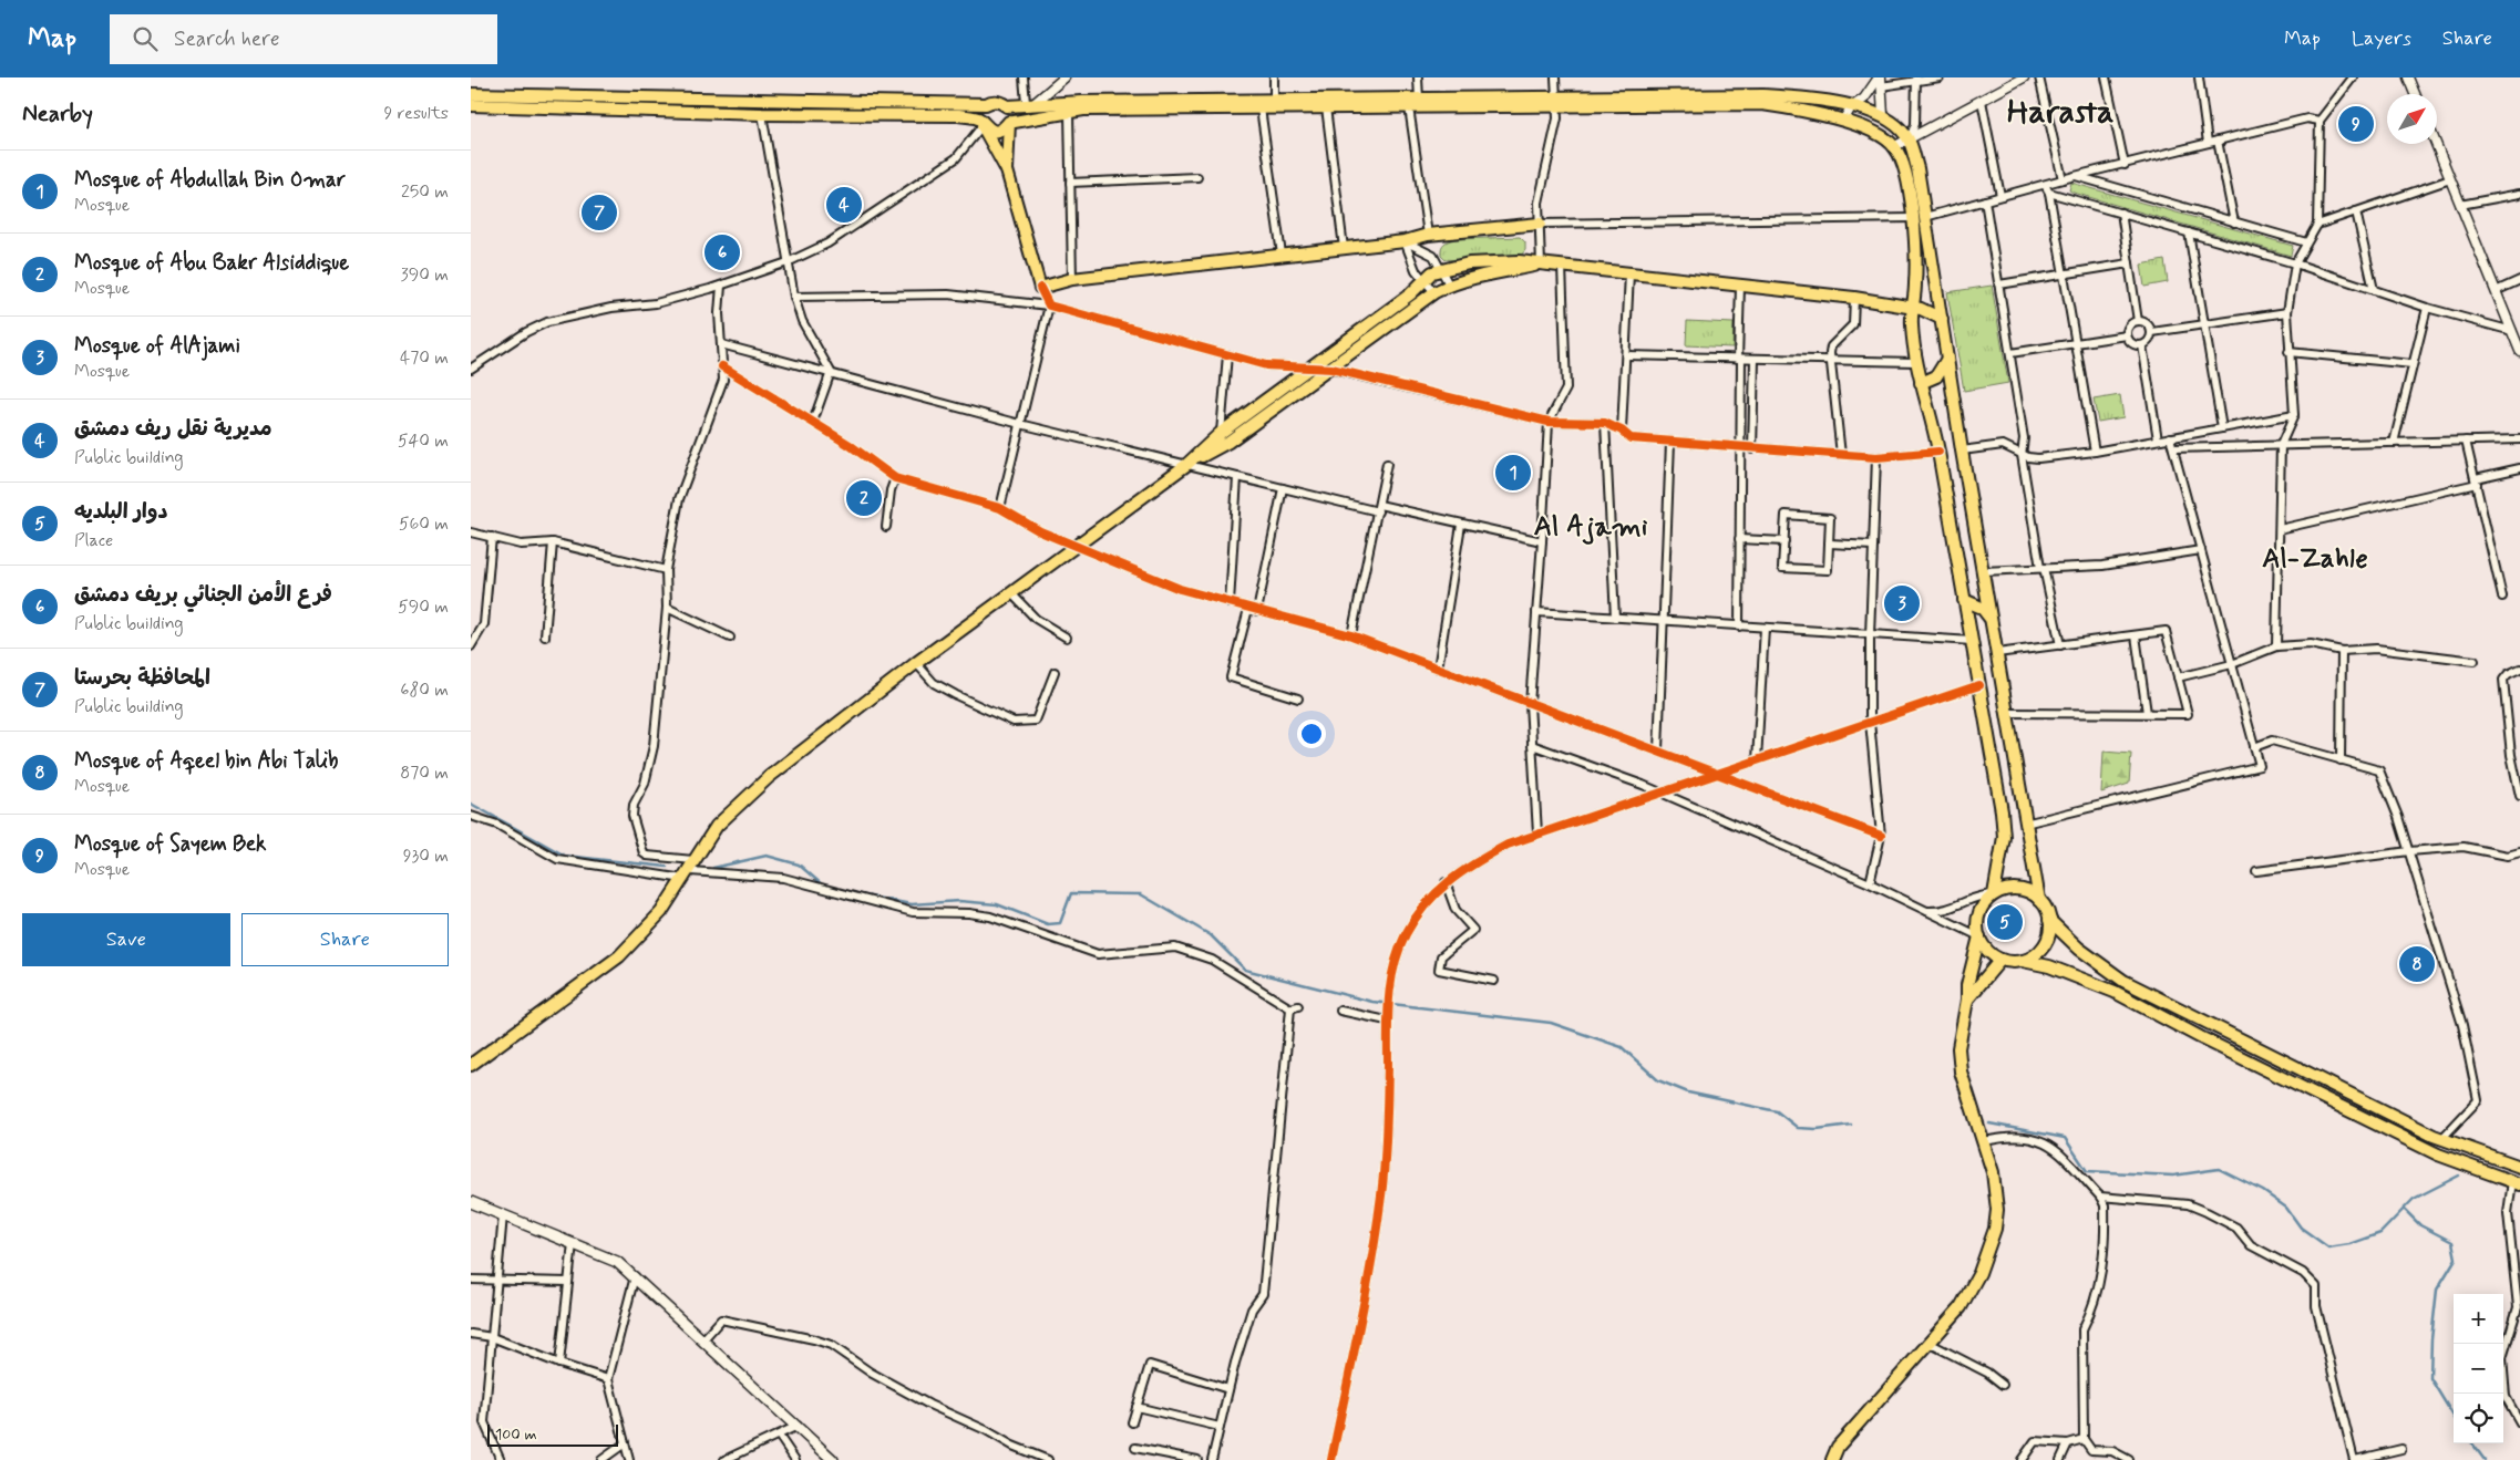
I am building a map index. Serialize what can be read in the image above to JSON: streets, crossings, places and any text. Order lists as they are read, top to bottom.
{
  "districts": ["Harasta", "Al Ajami", "Al-Zahle"],
  "scale_bar": "100 m",
  "north": "top right",
  "page": {
    "header": "Map",
    "search": "Search here",
    "nav": ["Map", "Layers", "Share"],
    "heading": ["Nearby", "9 results"],
    "pins": [
      "9",
      "4",
      "7",
      "6",
      "1",
      "2",
      "3",
      "5",
      "8"
    ],
    "list": [
      {
        "mark": "1",
        "name": "Mosque of Abdullah Bin Omar",
        "note": "Mosque",
        "value": "250 m"
      },
      {
        "mark": "2",
        "name": "Mosque of Abu Bakr Alsiddique",
        "note": "Mosque",
        "value": "390 m"
      },
      {
        "mark": "3",
        "name": "Mosque of AlAjami",
        "note": "Mosque",
        "value": "470 m"
      },
      {
        "mark": "4",
        "name": "مديرية نقل ريف دمشق",
        "note": "Public building",
        "value": "540 m"
      },
      {
        "mark": "5",
        "name": "دوار البلديه",
        "note": "Place",
        "value": "560 m"
      },
      {
        "mark": "6",
        "name": "فرع الأمن الجنائي بريف دمشق",
        "note": "Public building",
        "value": "590 m"
      },
      {
        "mark": "7",
        "name": "المحافظة بحرستا",
        "note": "Public building",
        "value": "680 m"
      },
      {
        "mark": "8",
        "name": "Mosque of Aqeel bin Abi Talib",
        "note": "Mosque",
        "value": "870 m"
      },
      {
        "mark": "9",
        "name": "Mosque of Sayem Bek",
        "note": "Mosque",
        "value": "930 m"
      }
    ],
    "buttons": ["Save", "Share"],
    "map_buttons": ["+", "−"],
    "scale": "100 m"
  }
}
